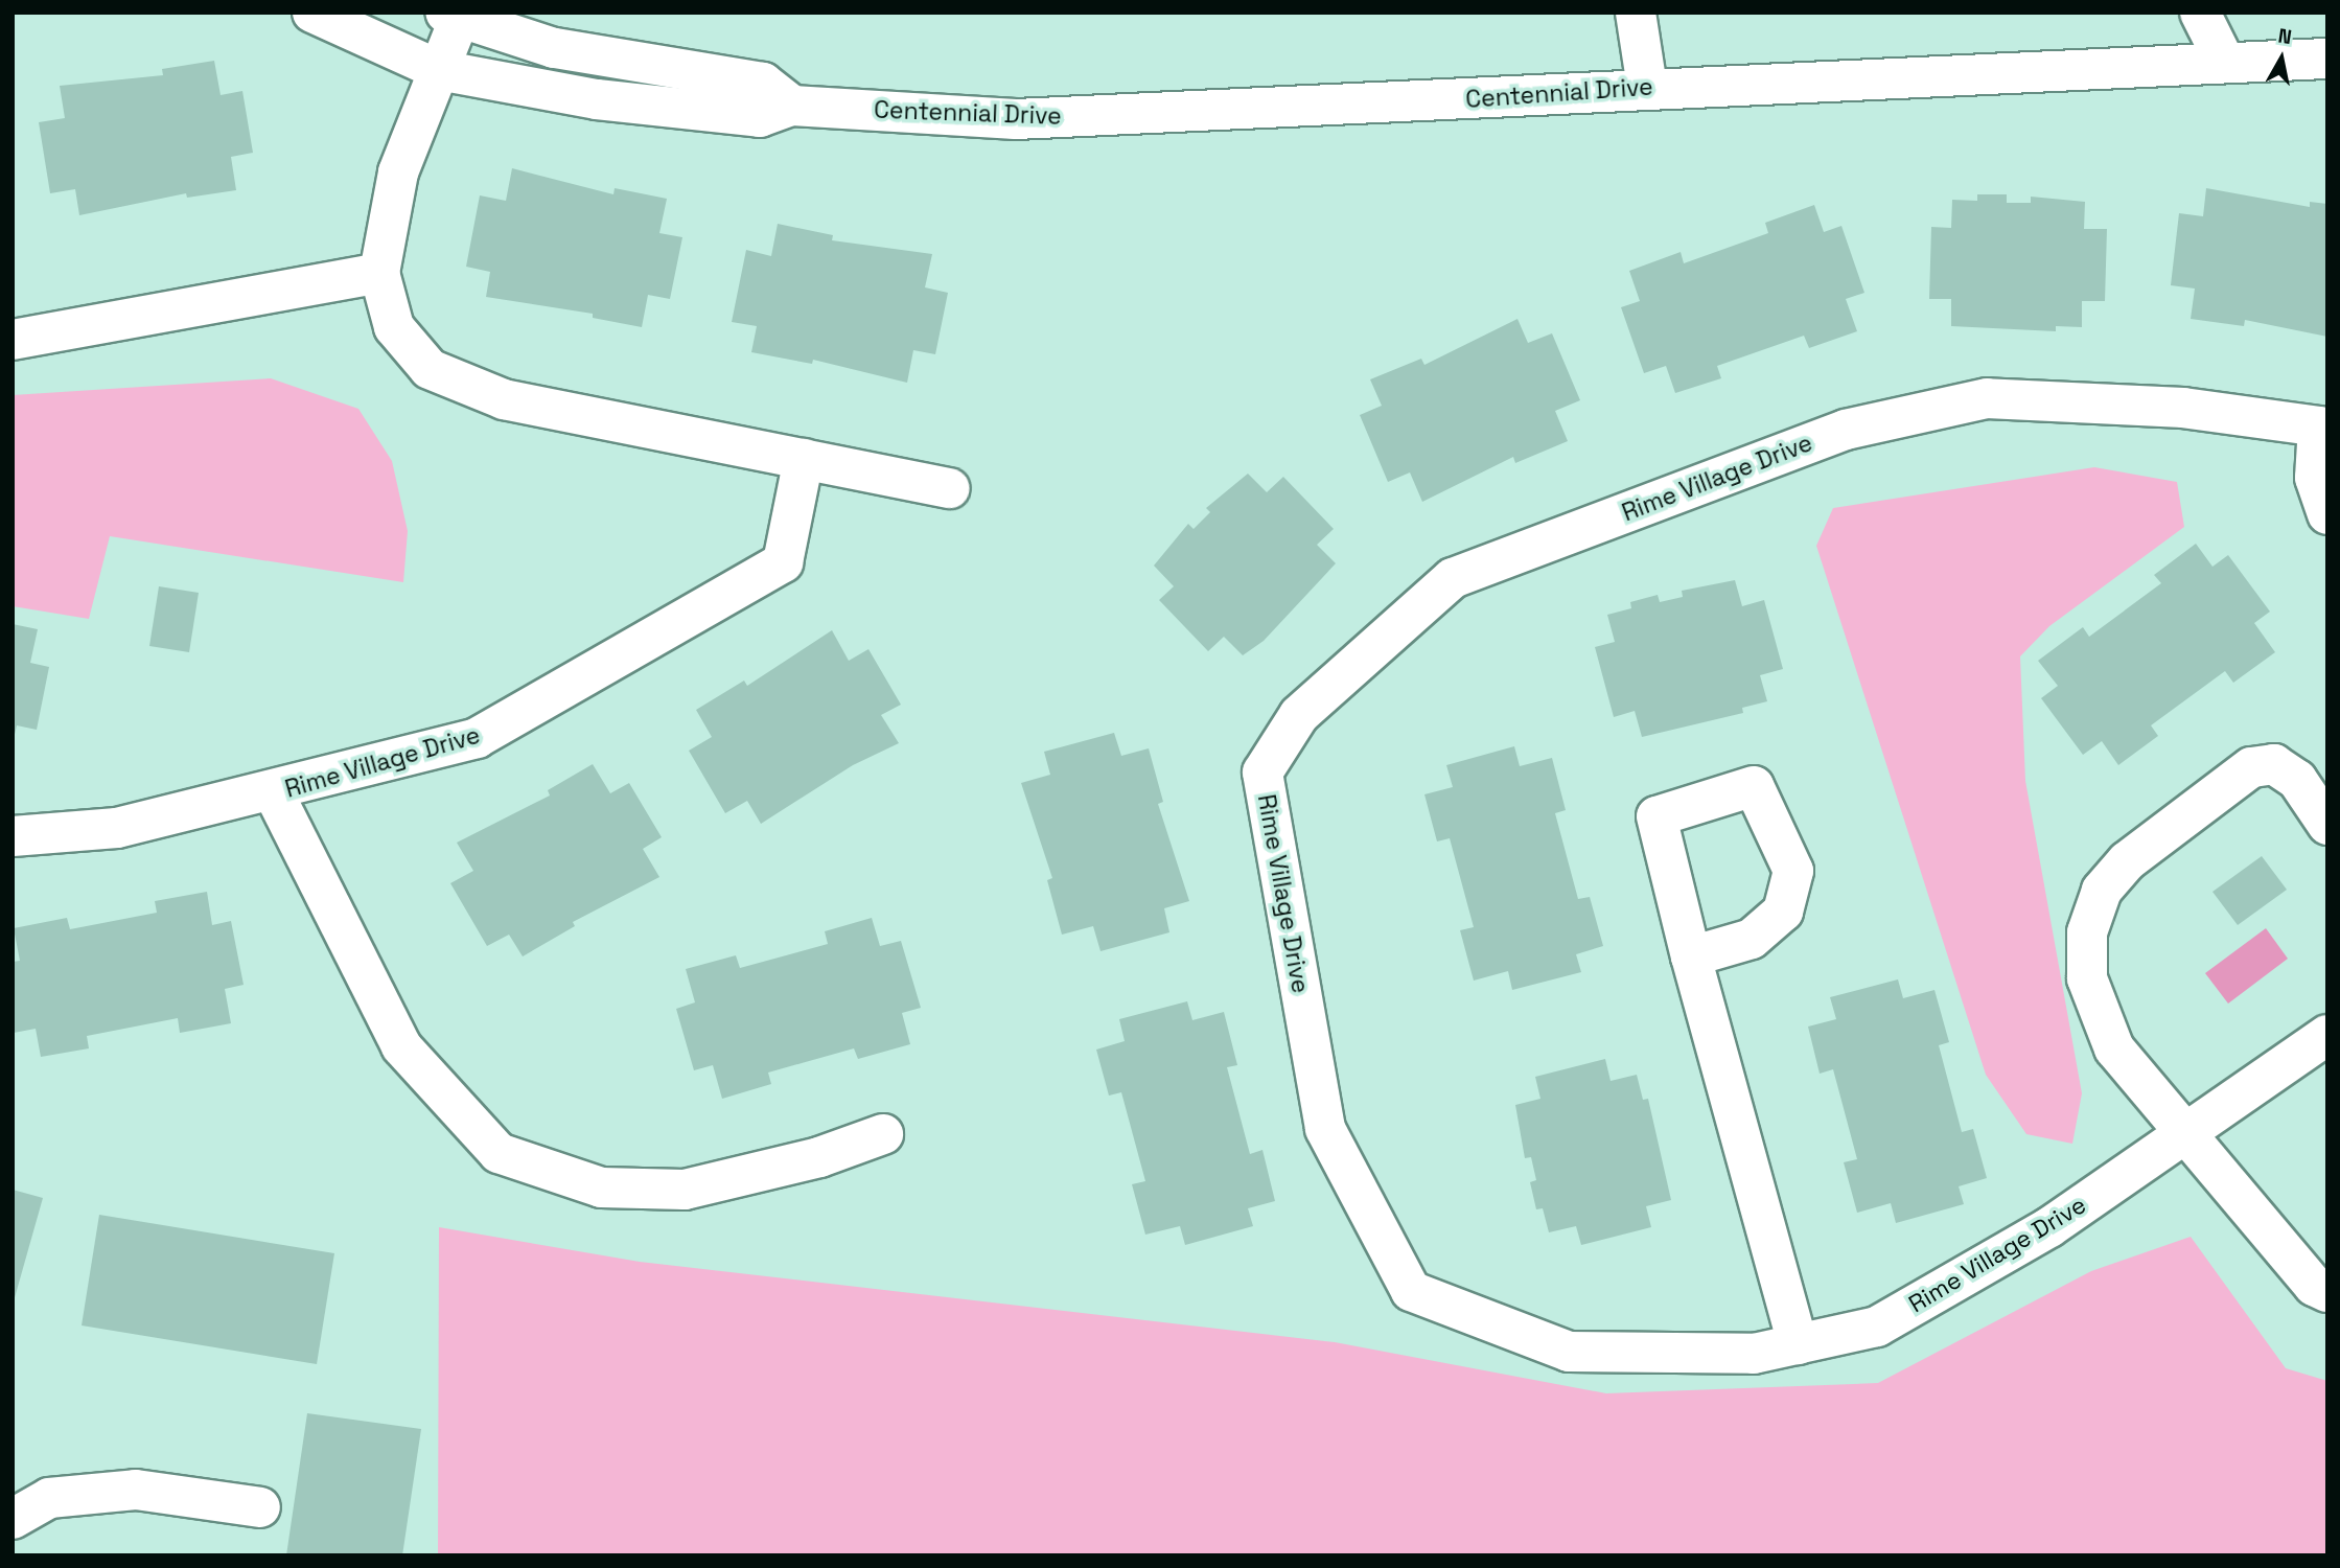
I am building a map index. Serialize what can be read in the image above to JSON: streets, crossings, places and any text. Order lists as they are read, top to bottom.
{
  "streets": {
    "street": ["Centennial Drive", "Rime Village Drive"]
  },
  "north": "top"
}
